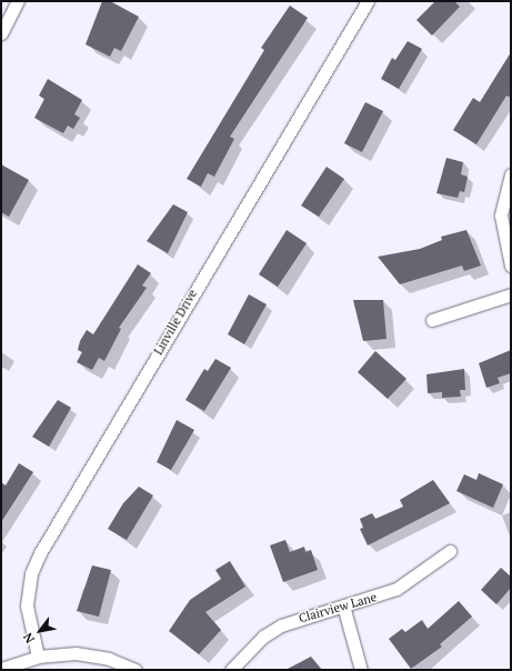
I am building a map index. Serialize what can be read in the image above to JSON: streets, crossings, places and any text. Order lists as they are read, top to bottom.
{
  "streets": {
    "street": ["Linville Drive", "Clairview Lane"]
  },
  "north": "bottom left"
}
